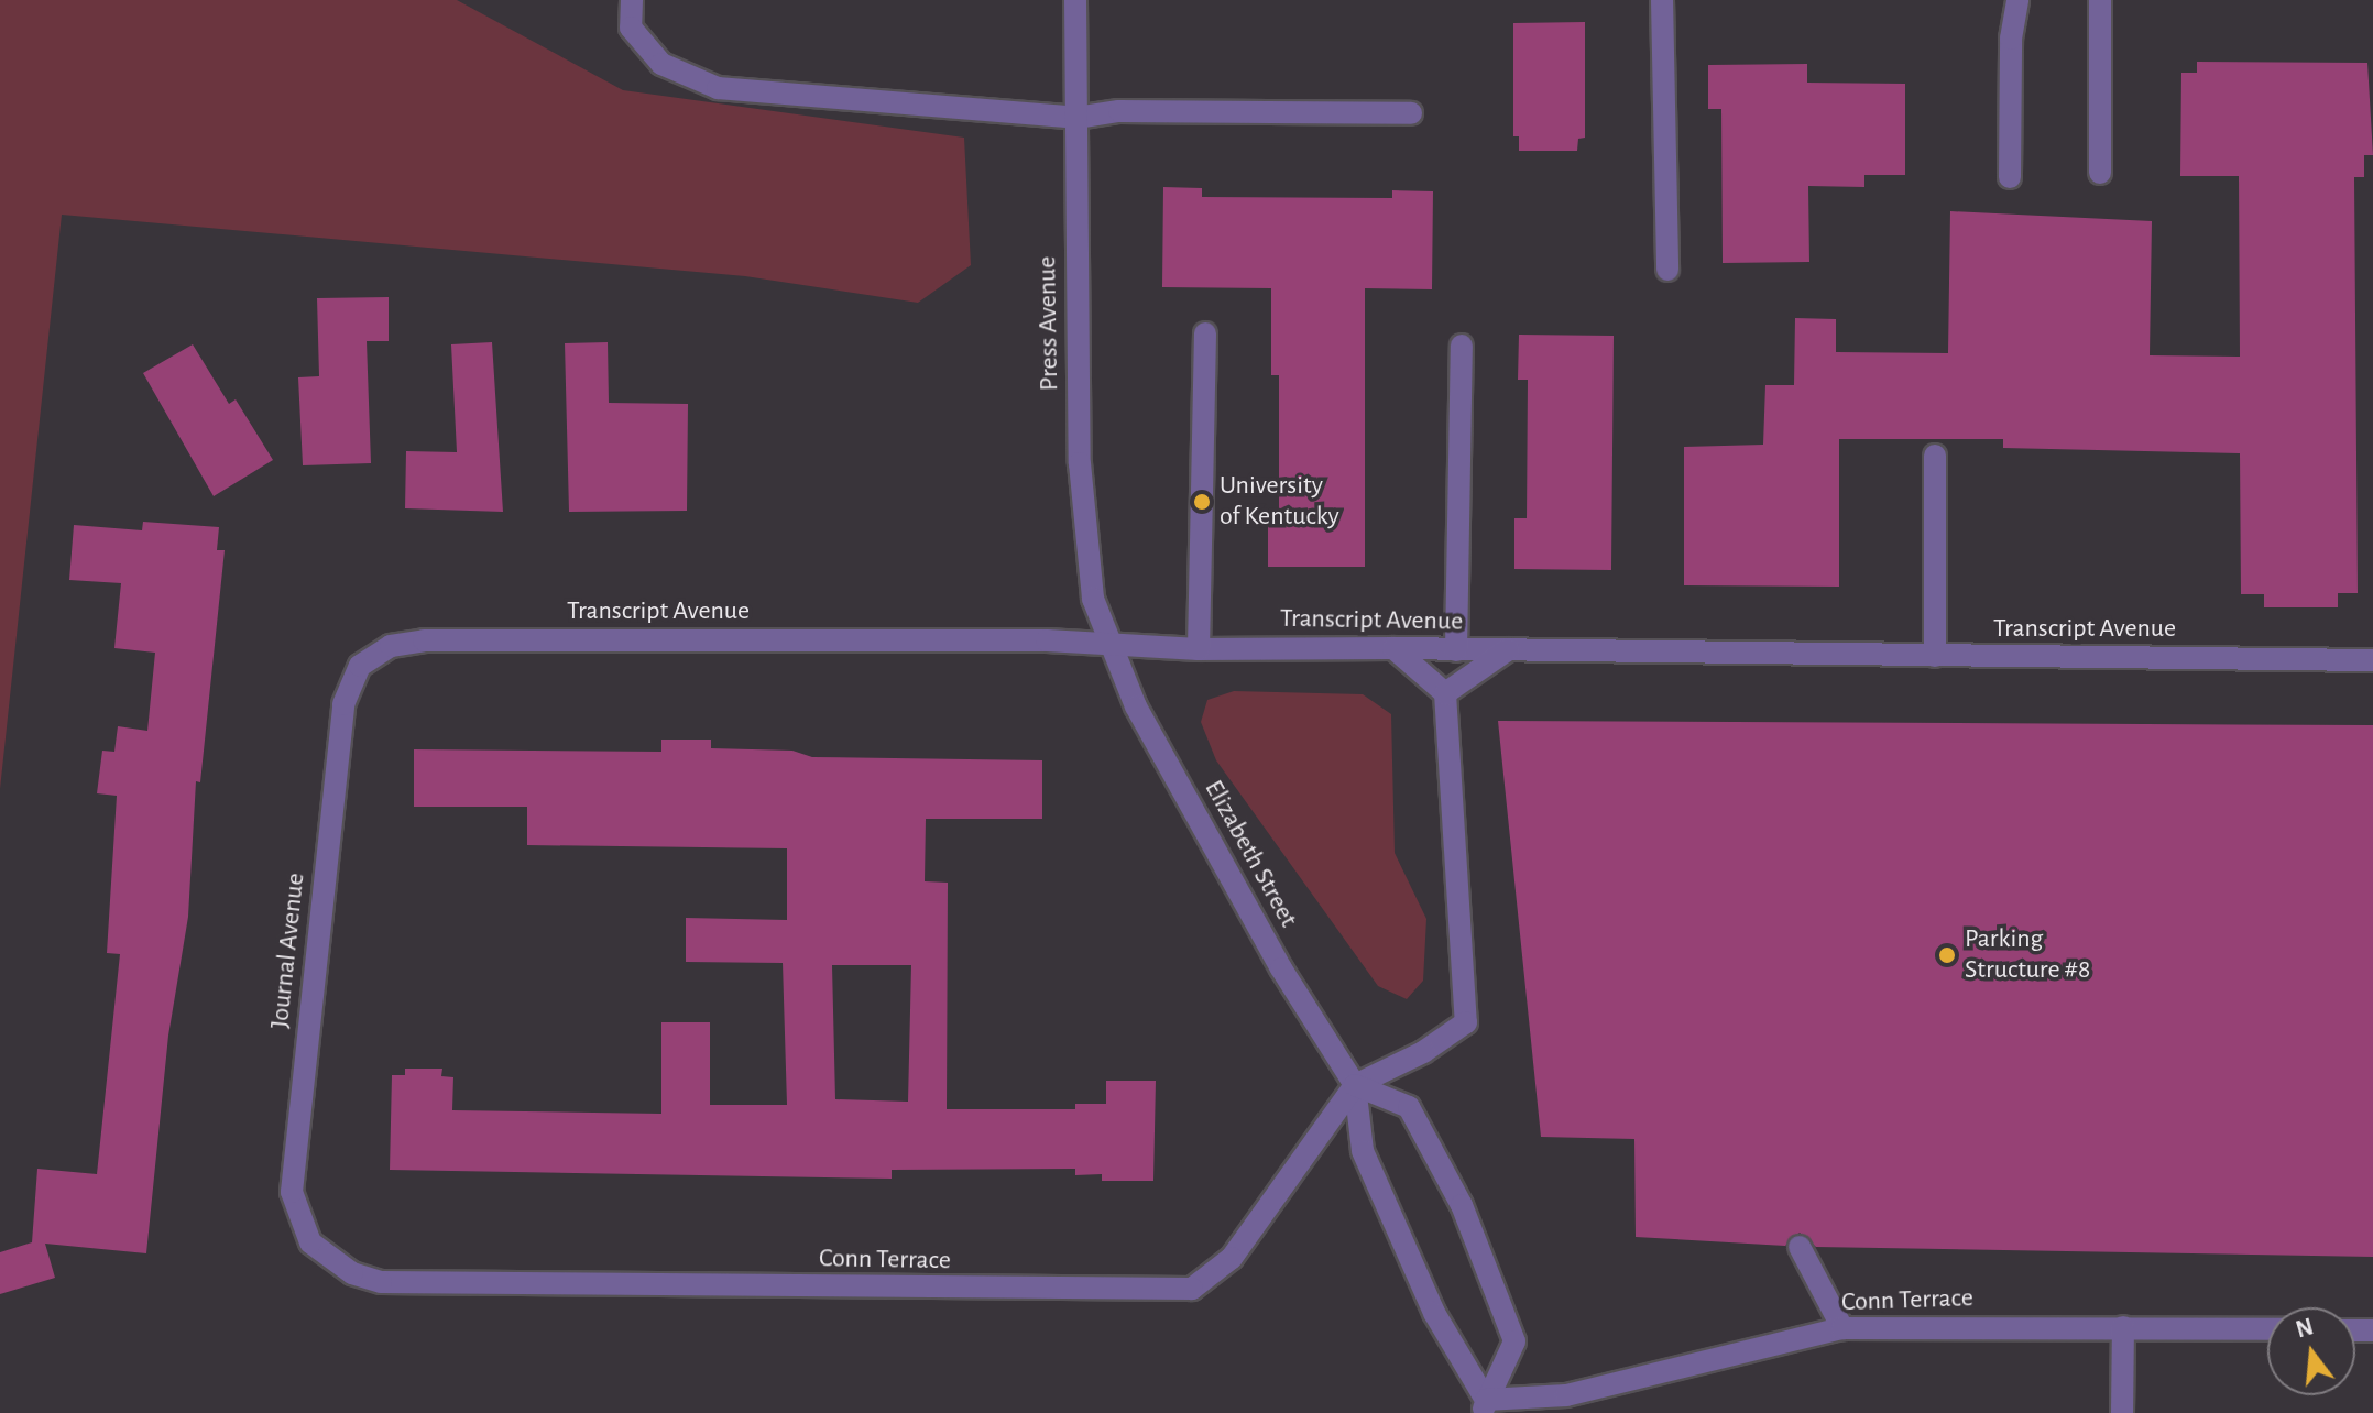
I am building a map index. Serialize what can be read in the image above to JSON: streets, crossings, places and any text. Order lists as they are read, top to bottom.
{
  "streets": {
    "street": [
      "Press Avenue",
      "Transcript Avenue",
      "Elizabeth Street",
      "Journal Avenue",
      "Conn Terrace"
    ]
  },
  "crossings": [
    ["Press Avenue", "Transcript Avenue"],
    ["Press Avenue", "Elizabeth Street"],
    ["Transcript Avenue", "Elizabeth Street"],
    ["Transcript Avenue", "Journal Avenue"],
    ["Elizabeth Street", "Conn Terrace"],
    ["Journal Avenue", "Conn Terrace"]
  ],
  "places": ["University of Kentucky", "Parking Structure #8"],
  "north": "top"
}
